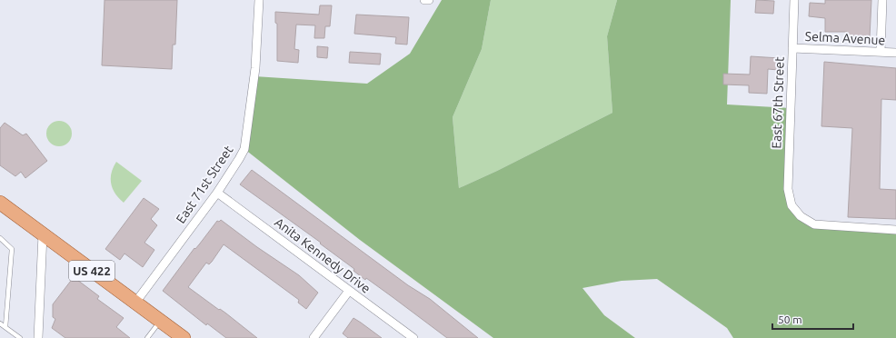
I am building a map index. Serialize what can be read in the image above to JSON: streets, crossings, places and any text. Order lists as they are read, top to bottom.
{
  "streets": {
    "main road": ["US 422"],
    "street": [
      "Selma Avenue",
      "East 67th Street",
      "East 71st Street",
      "Anita Kennedy Drive"
    ]
  },
  "crossings": [
    ["Selma Avenue", "East 67th Street"],
    ["East 71st Street", "Anita Kennedy Drive"],
    ["East 71st Street", "US 422"]
  ],
  "scale_bar": "50 m"
}
